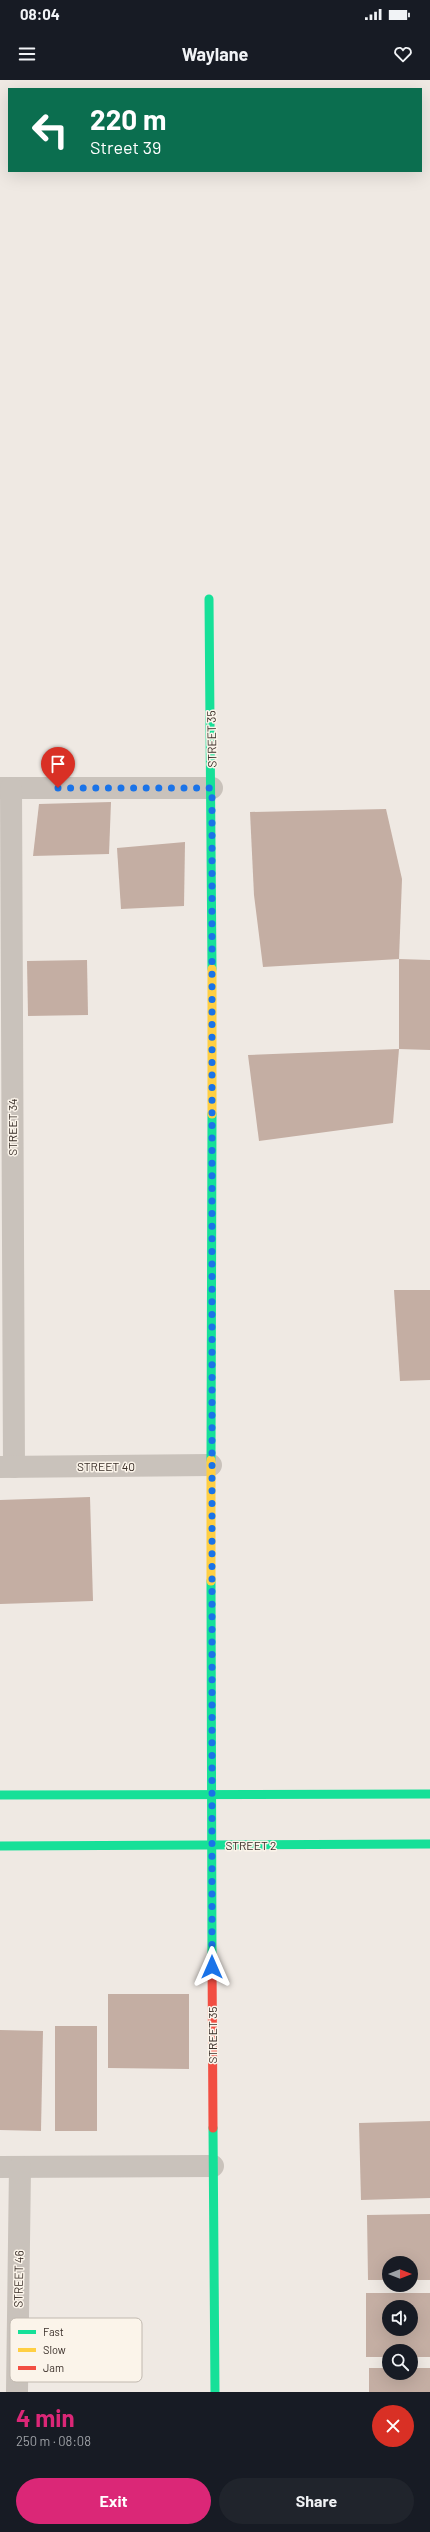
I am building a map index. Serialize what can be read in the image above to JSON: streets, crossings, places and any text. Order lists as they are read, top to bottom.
{
  "streets": {
    "street": [
      "STREET 35",
      "STREET 34",
      "STREET 40",
      "STREET 2",
      "STREET 46"
    ]
  },
  "crossings": [
    ["STREET 35", "STREET 40"],
    ["STREET 35", "STREET 2"],
    ["STREET 34", "STREET 40"]
  ],
  "legend": ["Fast", "Slow", "Jam"],
  "north": "right",
  "page": {
    "status": "08:04",
    "header": "Waylane",
    "turn": ["220 m", "Street 39"],
    "heading": ["4 min", "250 m · 08:08"],
    "buttons": ["Exit", "Share"]
  }
}
